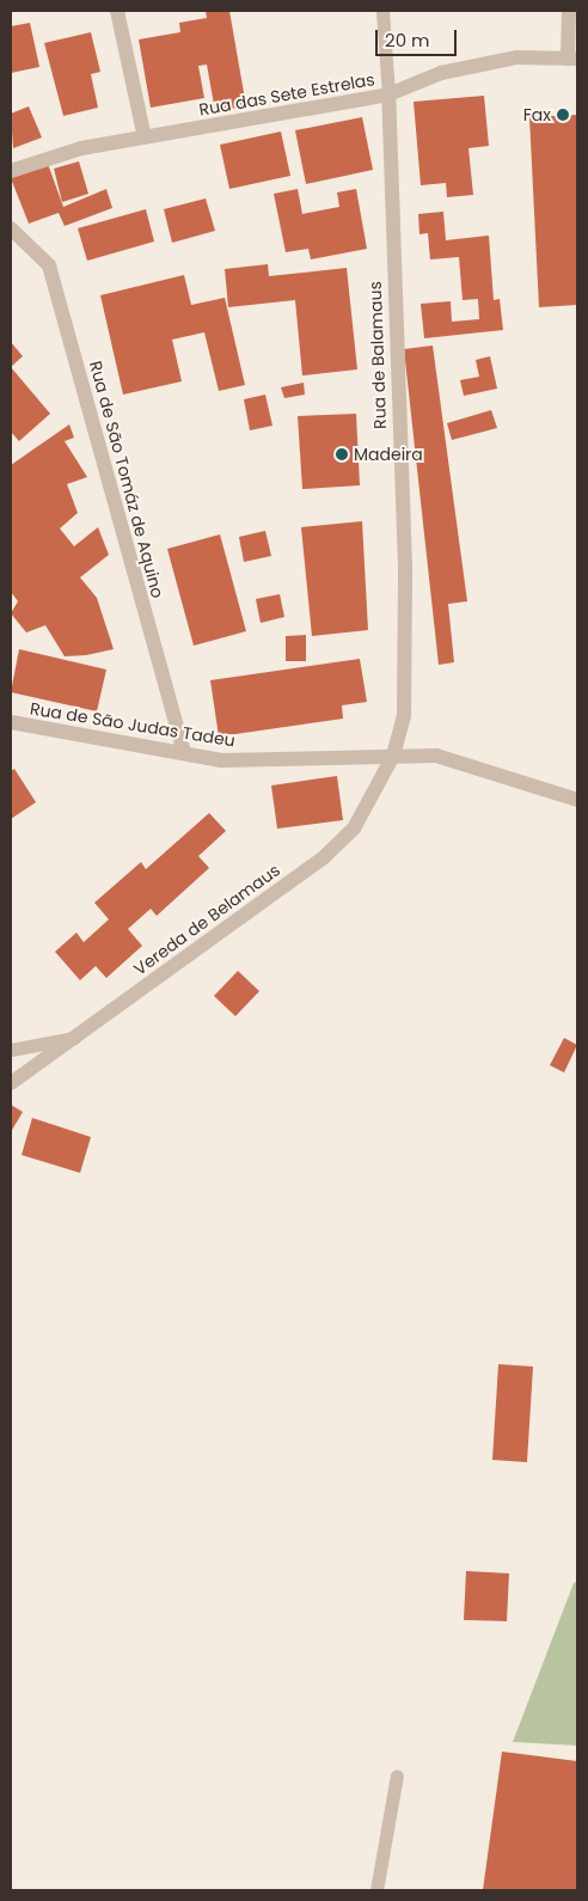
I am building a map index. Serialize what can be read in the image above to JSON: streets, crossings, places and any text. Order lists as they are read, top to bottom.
{
  "streets": {
    "street": [
      "Rua das Sete Estrelas",
      "Rua de Balamaus",
      "Rua de São Tomáz de Aquino",
      "Rua de São Judas Tadeu",
      "Vereda de Belamaus"
    ]
  },
  "crossings": [
    ["Rua das Sete Estrelas", "Rua de Balamaus"],
    ["Rua de Balamaus", "Rua de São Judas Tadeu"],
    ["Rua de Balamaus", "Vereda de Belamaus"],
    ["Rua de São Tomáz de Aquino", "Rua de São Judas Tadeu"],
    ["Rua de São Judas Tadeu", "Vereda de Belamaus"]
  ],
  "places": ["Fax", "Madeira"],
  "scale_bar": "20 m"
}
